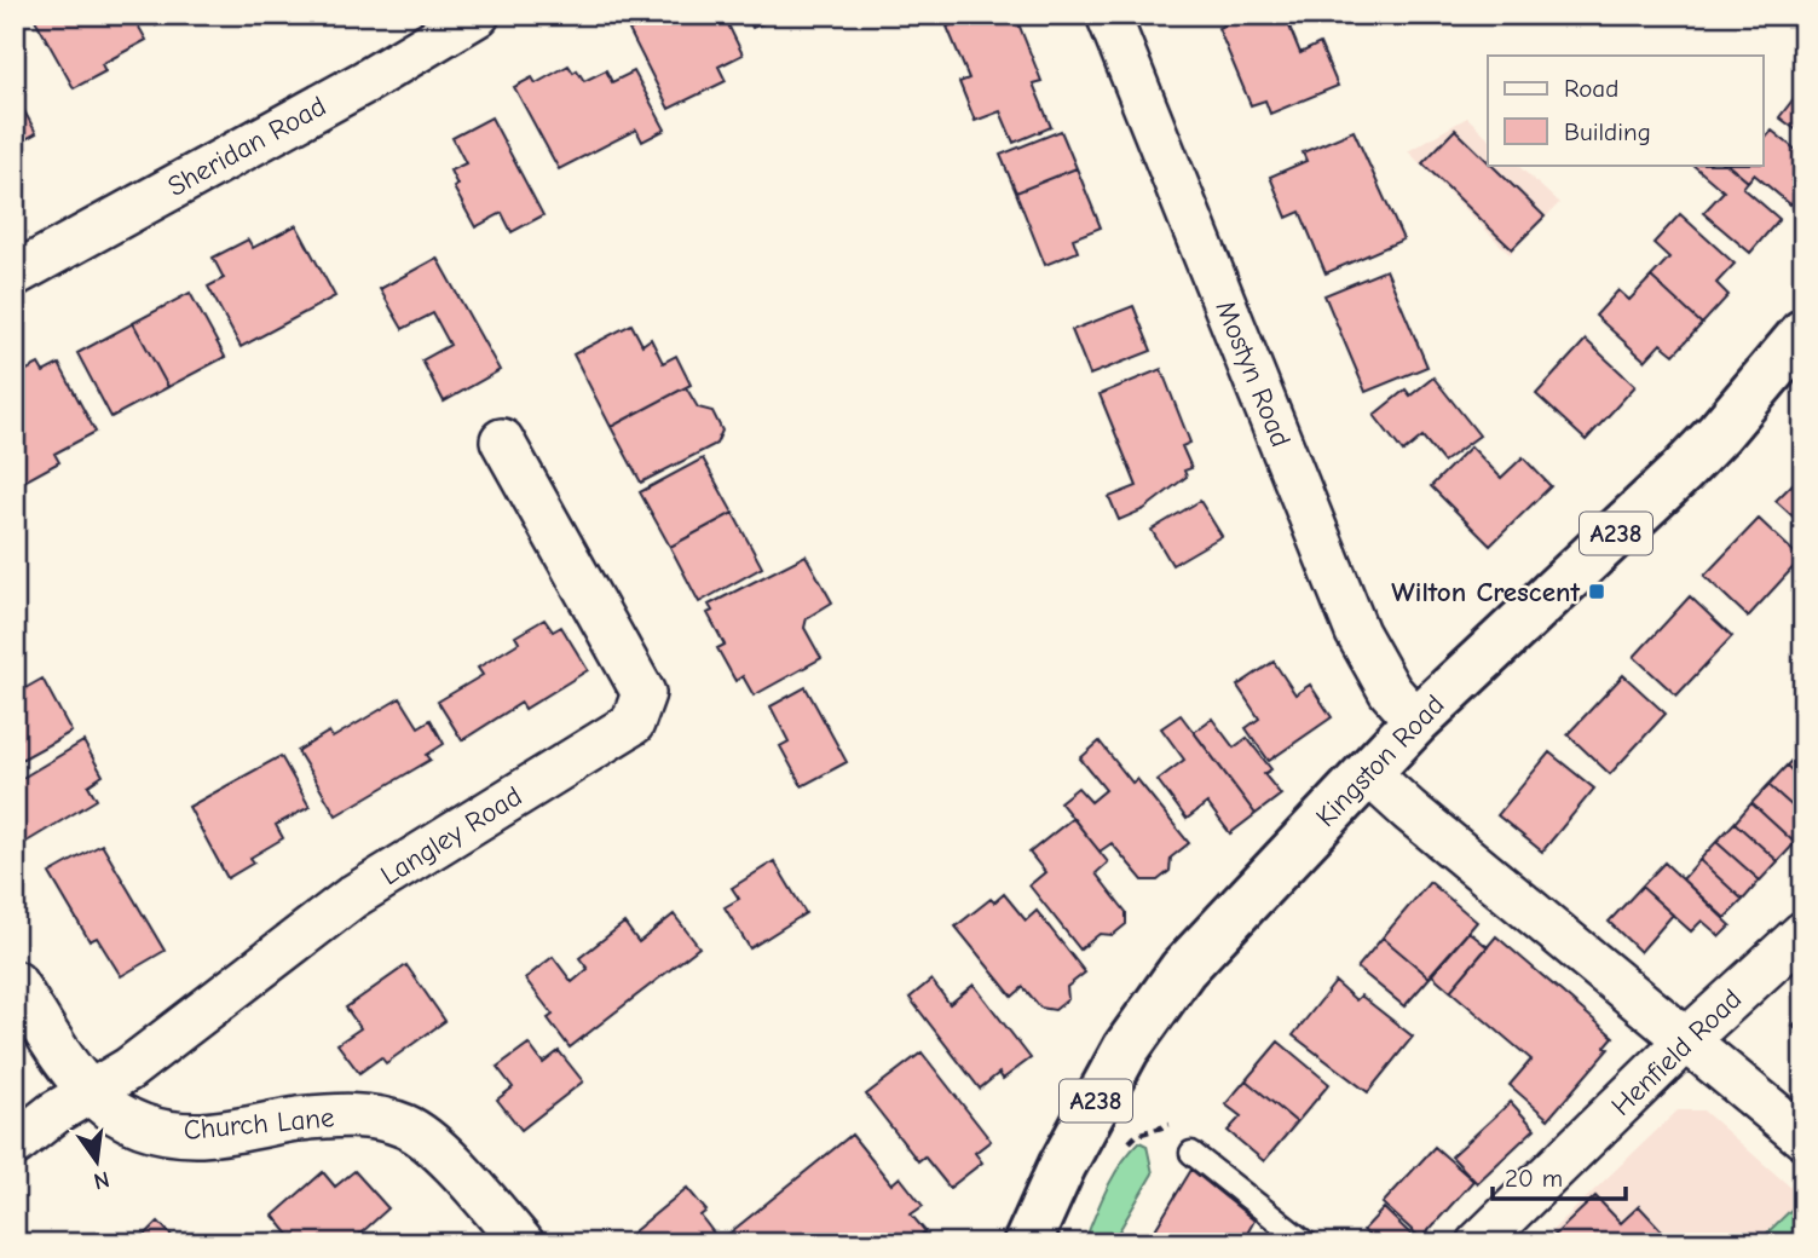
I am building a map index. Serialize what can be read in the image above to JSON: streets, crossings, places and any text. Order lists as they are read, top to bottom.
{
  "streets": {
    "main road": ["A238", "Kingston Road"],
    "street": [
      "Sheridan Road",
      "Mostyn Road",
      "Langley Road",
      "Henfield Road",
      "Church Lane"
    ]
  },
  "crossings": [
    ["Mostyn Road", "Kingston Road"],
    ["Langley Road", "Church Lane"]
  ],
  "places": {
    "transit": ["Wilton Crescent"]
  },
  "legend": ["Road", "Building"],
  "scale_bar": "20 m",
  "north": "bottom"
}
